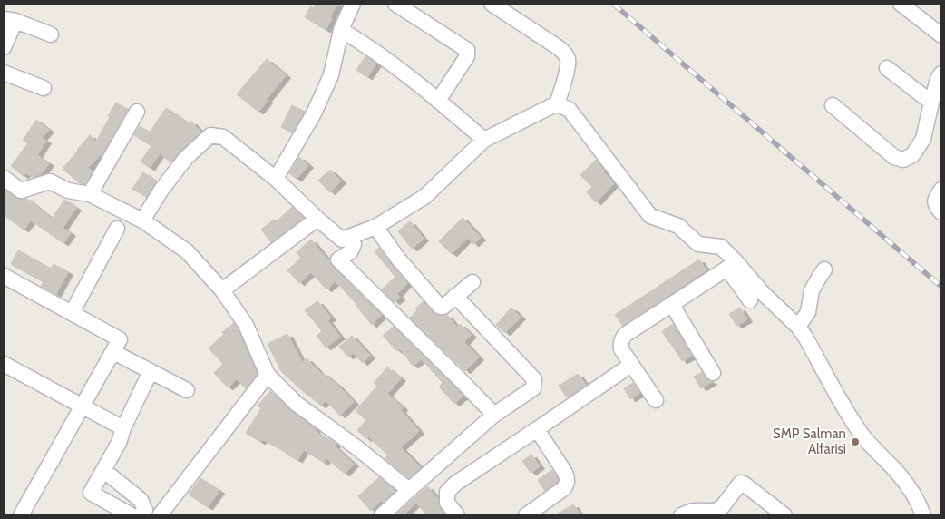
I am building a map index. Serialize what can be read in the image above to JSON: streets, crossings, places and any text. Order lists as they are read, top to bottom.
{
  "places": ["SMP Salman Alfarisi"]
}
